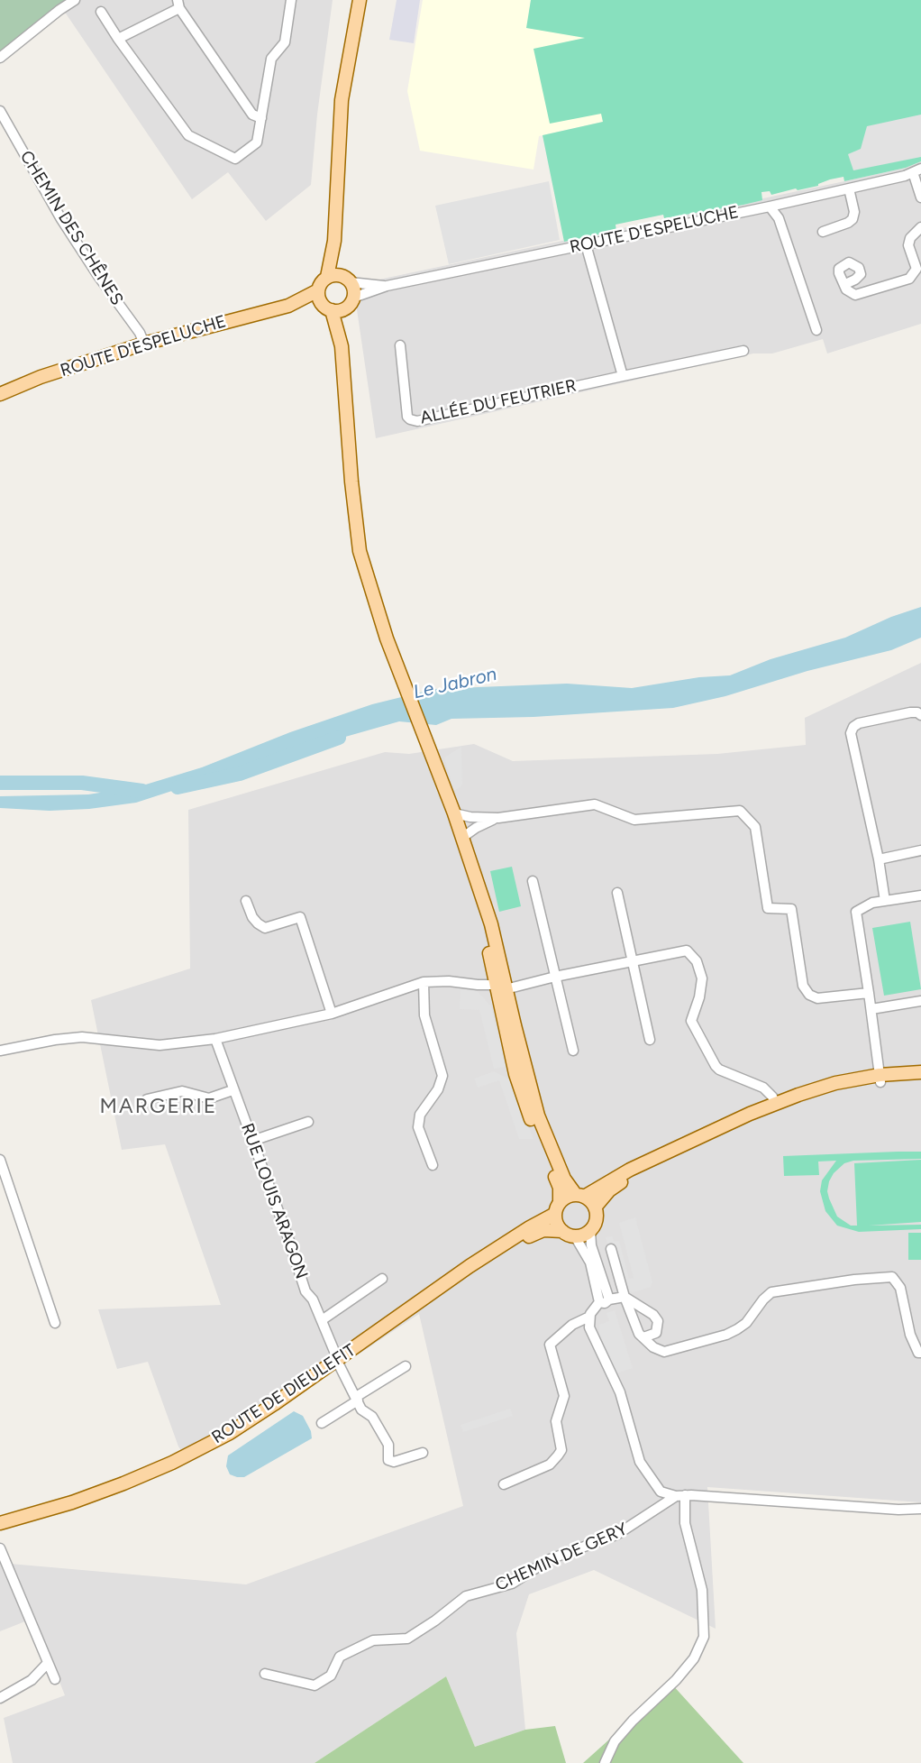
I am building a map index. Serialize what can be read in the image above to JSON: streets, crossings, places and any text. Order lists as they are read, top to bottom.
{
  "streets": {
    "main road": ["ROUTE D'ESPELUCHE", "ROUTE DE DIEULEFIT"],
    "street": [
      "CHEMIN DES CHÊNES",
      "ALLÉE DU FEUTRIER",
      "RUE LOUIS ARAGON",
      "CHEMIN DE GERY"
    ]
  },
  "crossings": [
    ["CHEMIN DES CHÊNES", "ROUTE D'ESPELUCHE"],
    ["RUE LOUIS ARAGON", "ROUTE DE DIEULEFIT"]
  ],
  "districts": ["MARGERIE"],
  "water": ["Le Jabron"]
}
